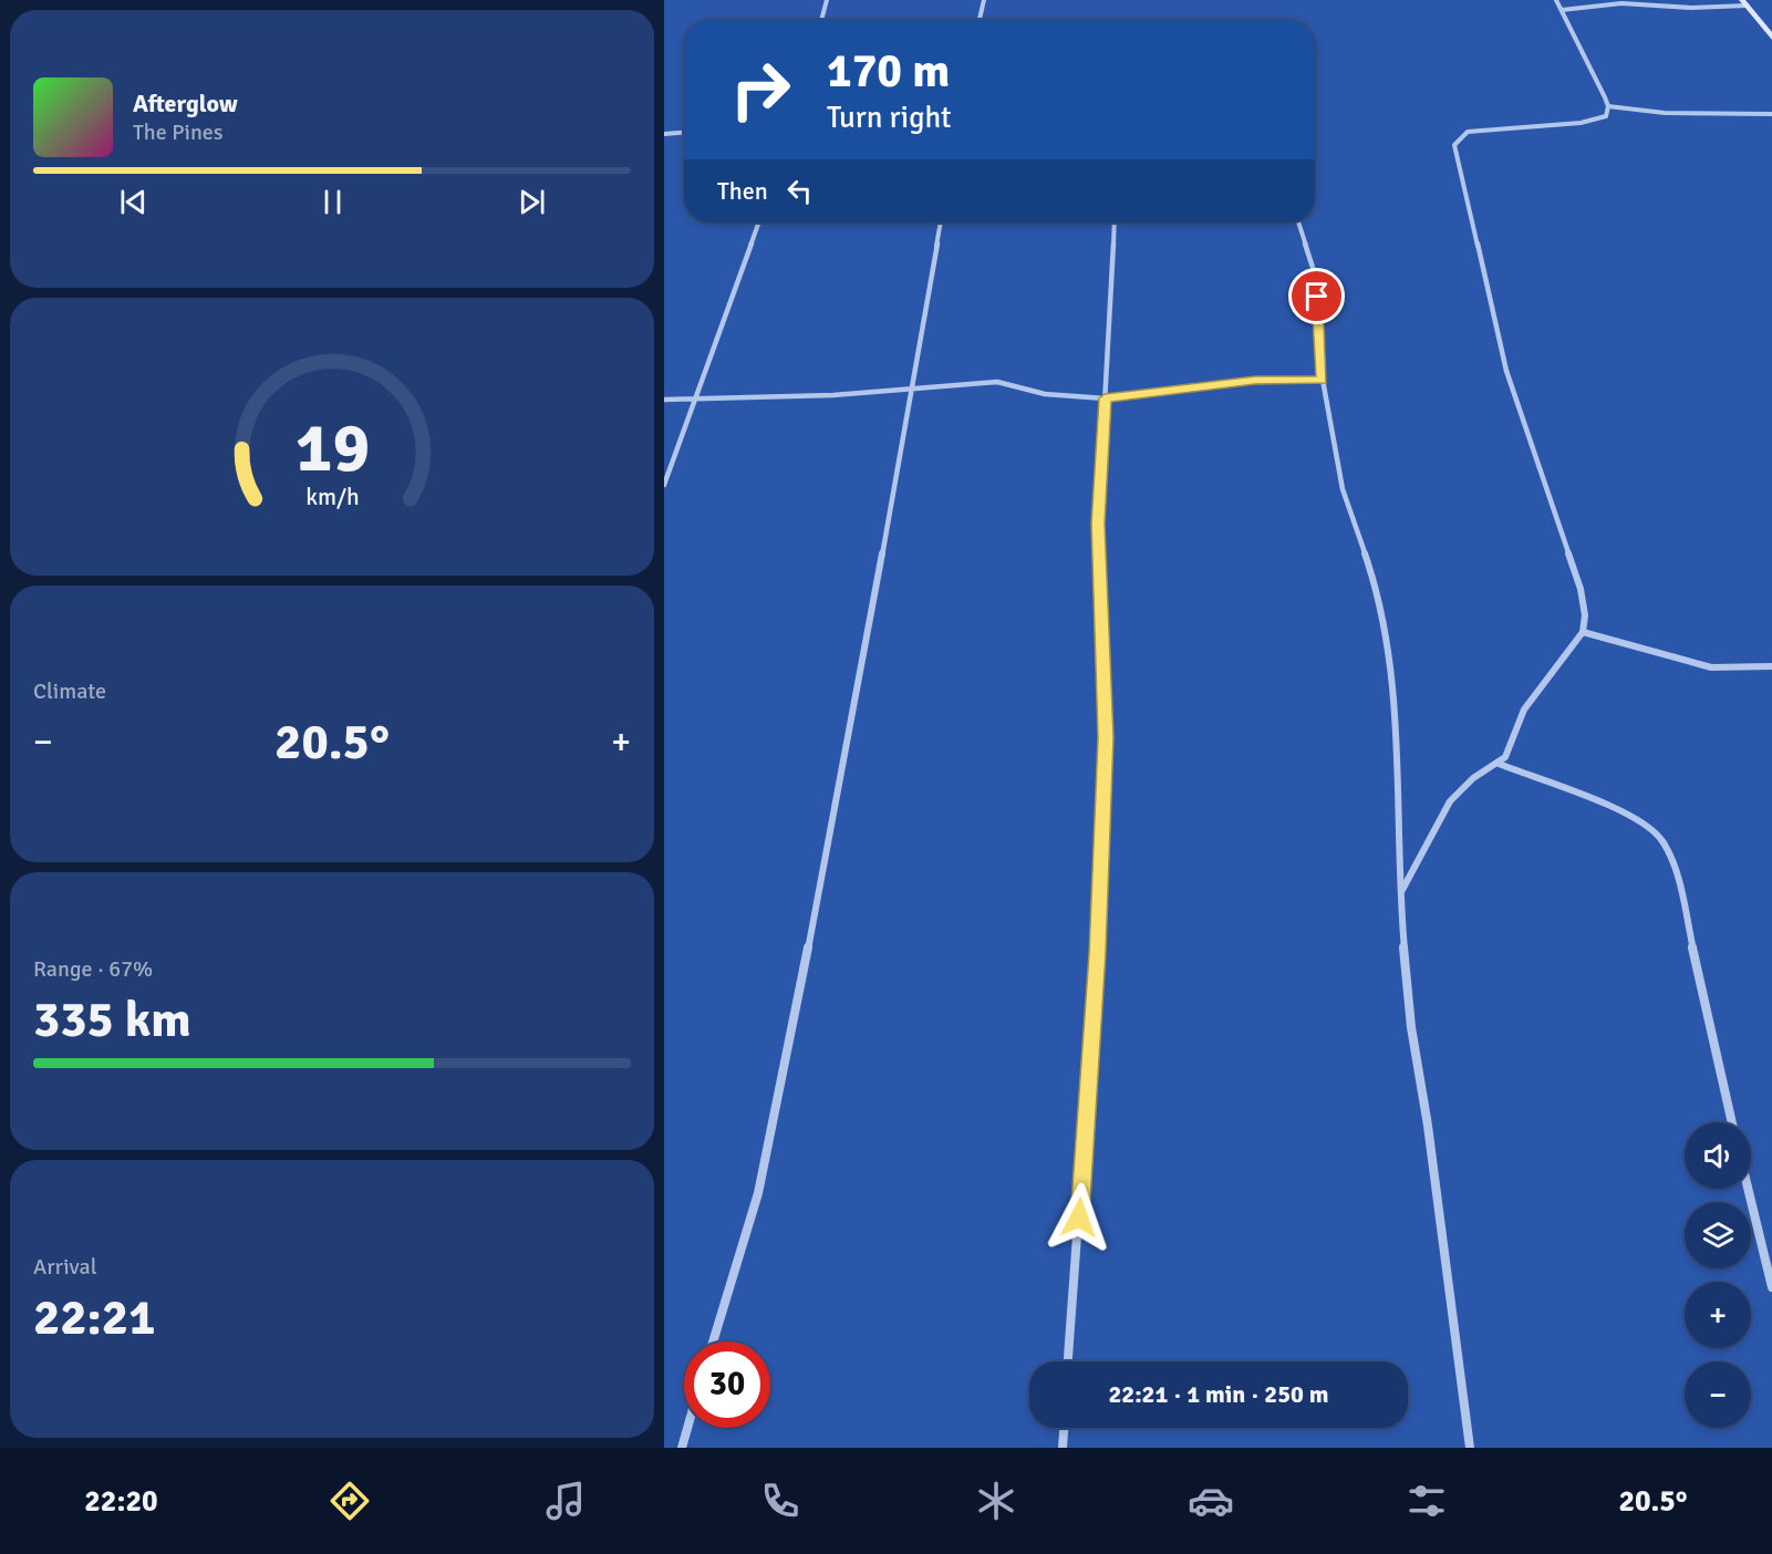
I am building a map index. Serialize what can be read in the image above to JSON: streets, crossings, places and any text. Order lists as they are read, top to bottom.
{
  "page": {
    "turn": ["170 m", "Turn right"],
    "song": ["Afterglow", "The Pines"],
    "then": "Then",
    "tile": [
      "Climate",
      ["Range · 67%", "335 km"],
      ["Arrival", "22:21"]
    ],
    "heat": ["−", "20.5°", "+"],
    "map_buttons": ["+", "−"],
    "limit": "30",
    "trip": "22:21 · 1 min · 250 m",
    "tabs": ["22:20", "20.5°"],
    "gauge": ["19", "km/h"]
  }
}
